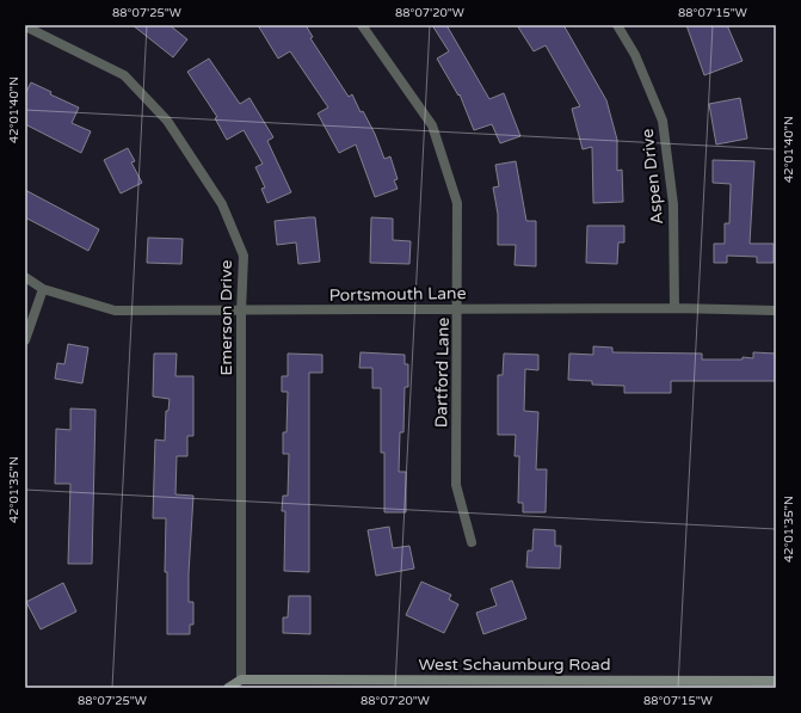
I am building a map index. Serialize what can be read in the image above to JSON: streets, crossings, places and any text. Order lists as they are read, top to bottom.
{
  "streets": {
    "main road": ["West Schaumburg Road"],
    "street": [
      "Aspen Drive",
      "Portsmouth Lane",
      "Emerson Drive",
      "Dartford Lane"
    ]
  },
  "crossings": [
    ["Aspen Drive", "Portsmouth Lane"],
    ["Portsmouth Lane", "Emerson Drive"],
    ["Portsmouth Lane", "Dartford Lane"],
    ["Emerson Drive", "West Schaumburg Road"]
  ],
  "coordinates": [
    "88°07'25\"W",
    "88°07'20\"W",
    "88°07'15\"W",
    "42°01'40\"N",
    "42°01'35\"N"
  ]
}
